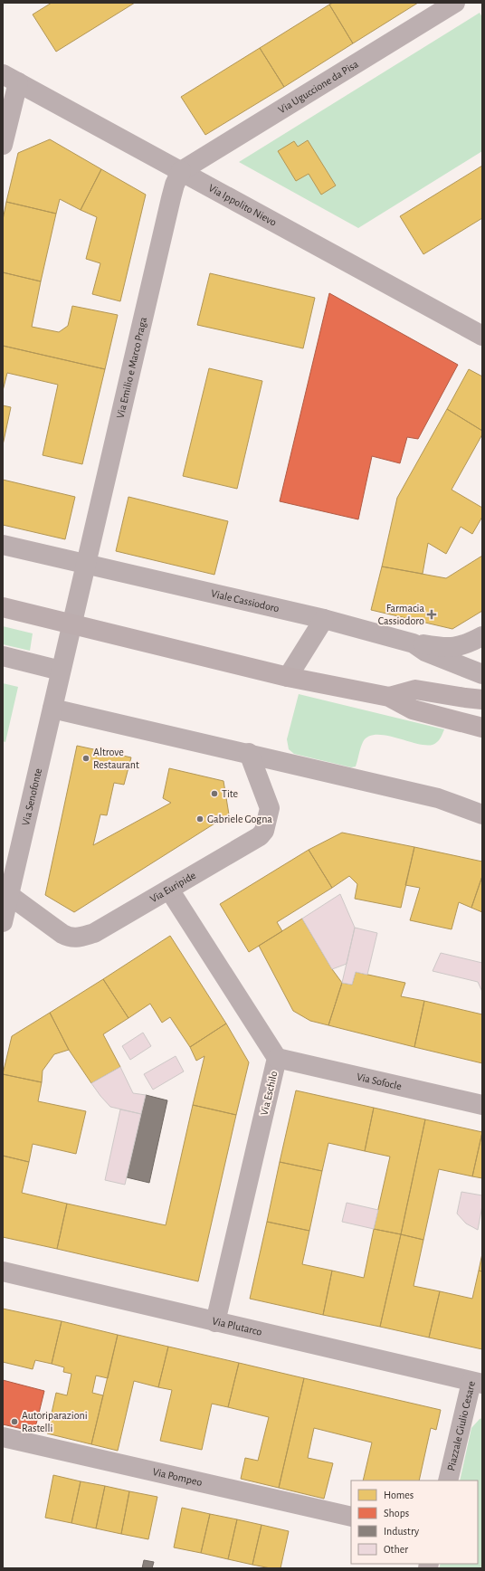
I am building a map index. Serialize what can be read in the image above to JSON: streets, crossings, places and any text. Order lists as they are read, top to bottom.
{
  "streets": {
    "street": [
      "Via Uguccione da Pisa",
      "Via Ippolito Nievo",
      "Via Emilio e Marco Praga",
      "Viale Cassiodoro",
      "Via Senofonte",
      "Via Euripide",
      "Via Sofocle",
      "Via Eschilo",
      "Via Plutarco",
      "Piazzale Giulio Cesare",
      "Via Pompeo"
    ]
  },
  "crossings": [
    ["Via Uguccione da Pisa", "Via Ippolito Nievo"],
    ["Via Uguccione da Pisa", "Via Emilio e Marco Praga"],
    ["Via Ippolito Nievo", "Via Emilio e Marco Praga"],
    ["Via Emilio e Marco Praga", "Viale Cassiodoro"],
    ["Via Emilio e Marco Praga", "Via Senofonte"],
    ["Via Senofonte", "Via Euripide"],
    ["Via Euripide", "Via Eschilo"],
    ["Via Sofocle", "Via Eschilo"],
    ["Via Eschilo", "Via Plutarco"],
    ["Via Plutarco", "Piazzale Giulio Cesare"]
  ],
  "places": {
    "health": ["Farmacia Cassiodoro"],
    "other": [
      "Altrove Restaurant",
      "Tite",
      "Gabriele Gogna",
      "Autoriparazioni Rastelli"
    ]
  },
  "legend": [
    "Homes",
    "Shops",
    "Industry",
    "Other"
  ]
}
